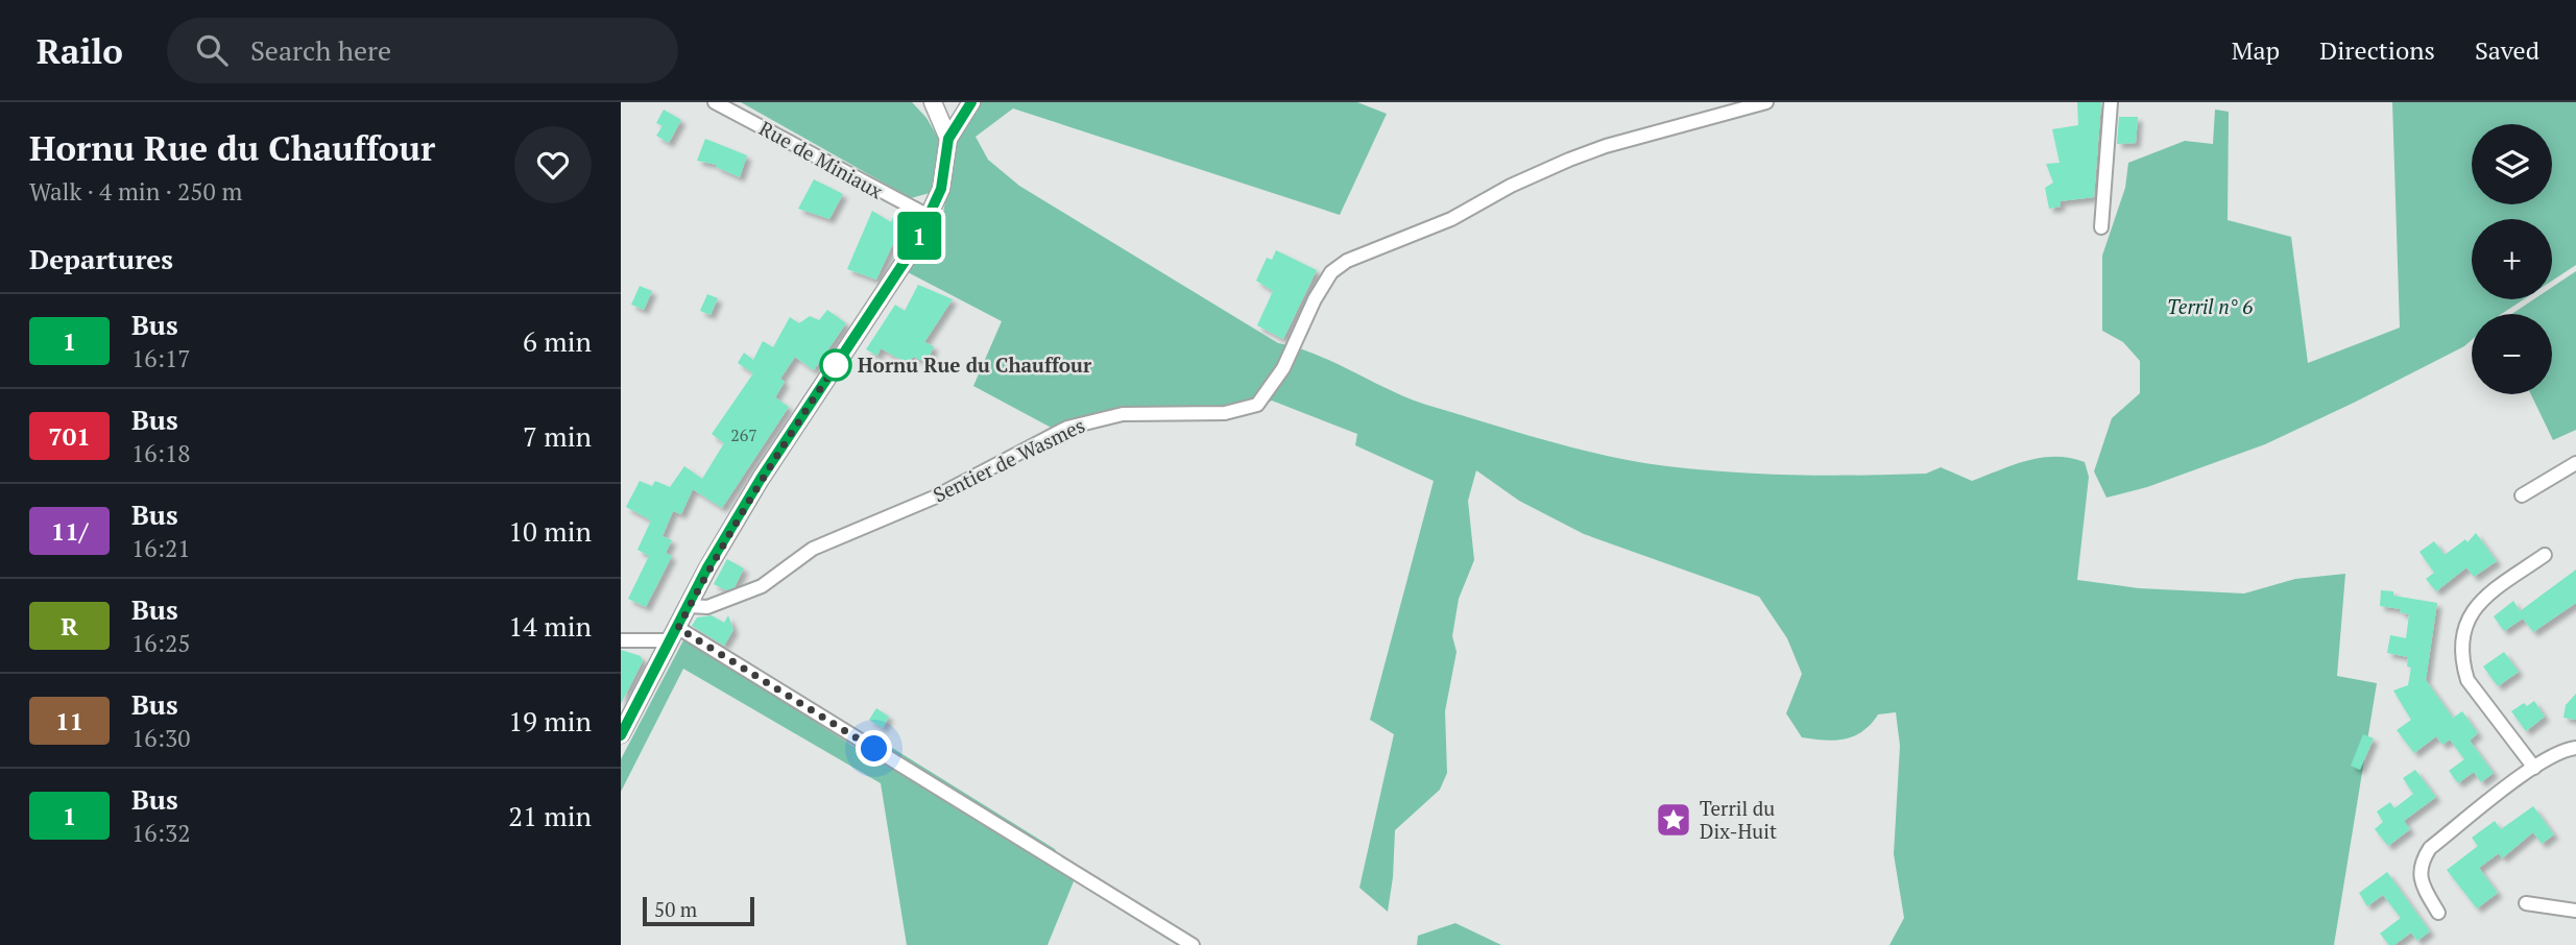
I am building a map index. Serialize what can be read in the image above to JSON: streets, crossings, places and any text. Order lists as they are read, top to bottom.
{
  "streets": {
    "street": ["Rue de Miniaux", "Sentier de Wasmes"]
  },
  "parks": ["Terril n° 6"],
  "places": {
    "other": ["Hornu Rue du Chauffour"],
    "place": ["Terril du Dix-Huit"]
  },
  "lines": ["bus line 1"],
  "house_numbers": ["267"],
  "scale_bar": "50 m",
  "page": {
    "header": "Railo",
    "search": "Search here",
    "nav": ["Map", "Directions", "Saved"],
    "heading": [
      ["Hornu Rue du Chauffour", "Walk · 4 min · 250 m"],
      "Departures"
    ],
    "on_map": "1",
    "map_buttons": ["+", "−"],
    "list": [
      {
        "mark": "1",
        "name": "Bus",
        "note": "16:17",
        "value": "6 min"
      },
      {
        "mark": "701",
        "name": "Bus",
        "note": "16:18",
        "value": "7 min"
      },
      {
        "mark": "11/",
        "name": "Bus",
        "note": "16:21",
        "value": "10 min"
      },
      {
        "mark": "R",
        "name": "Bus",
        "note": "16:25",
        "value": "14 min"
      },
      {
        "mark": "11",
        "name": "Bus",
        "note": "16:30",
        "value": "19 min"
      },
      {
        "mark": "1",
        "name": "Bus",
        "note": "16:32",
        "value": "21 min"
      }
    ],
    "scale": "50 m"
  }
}
